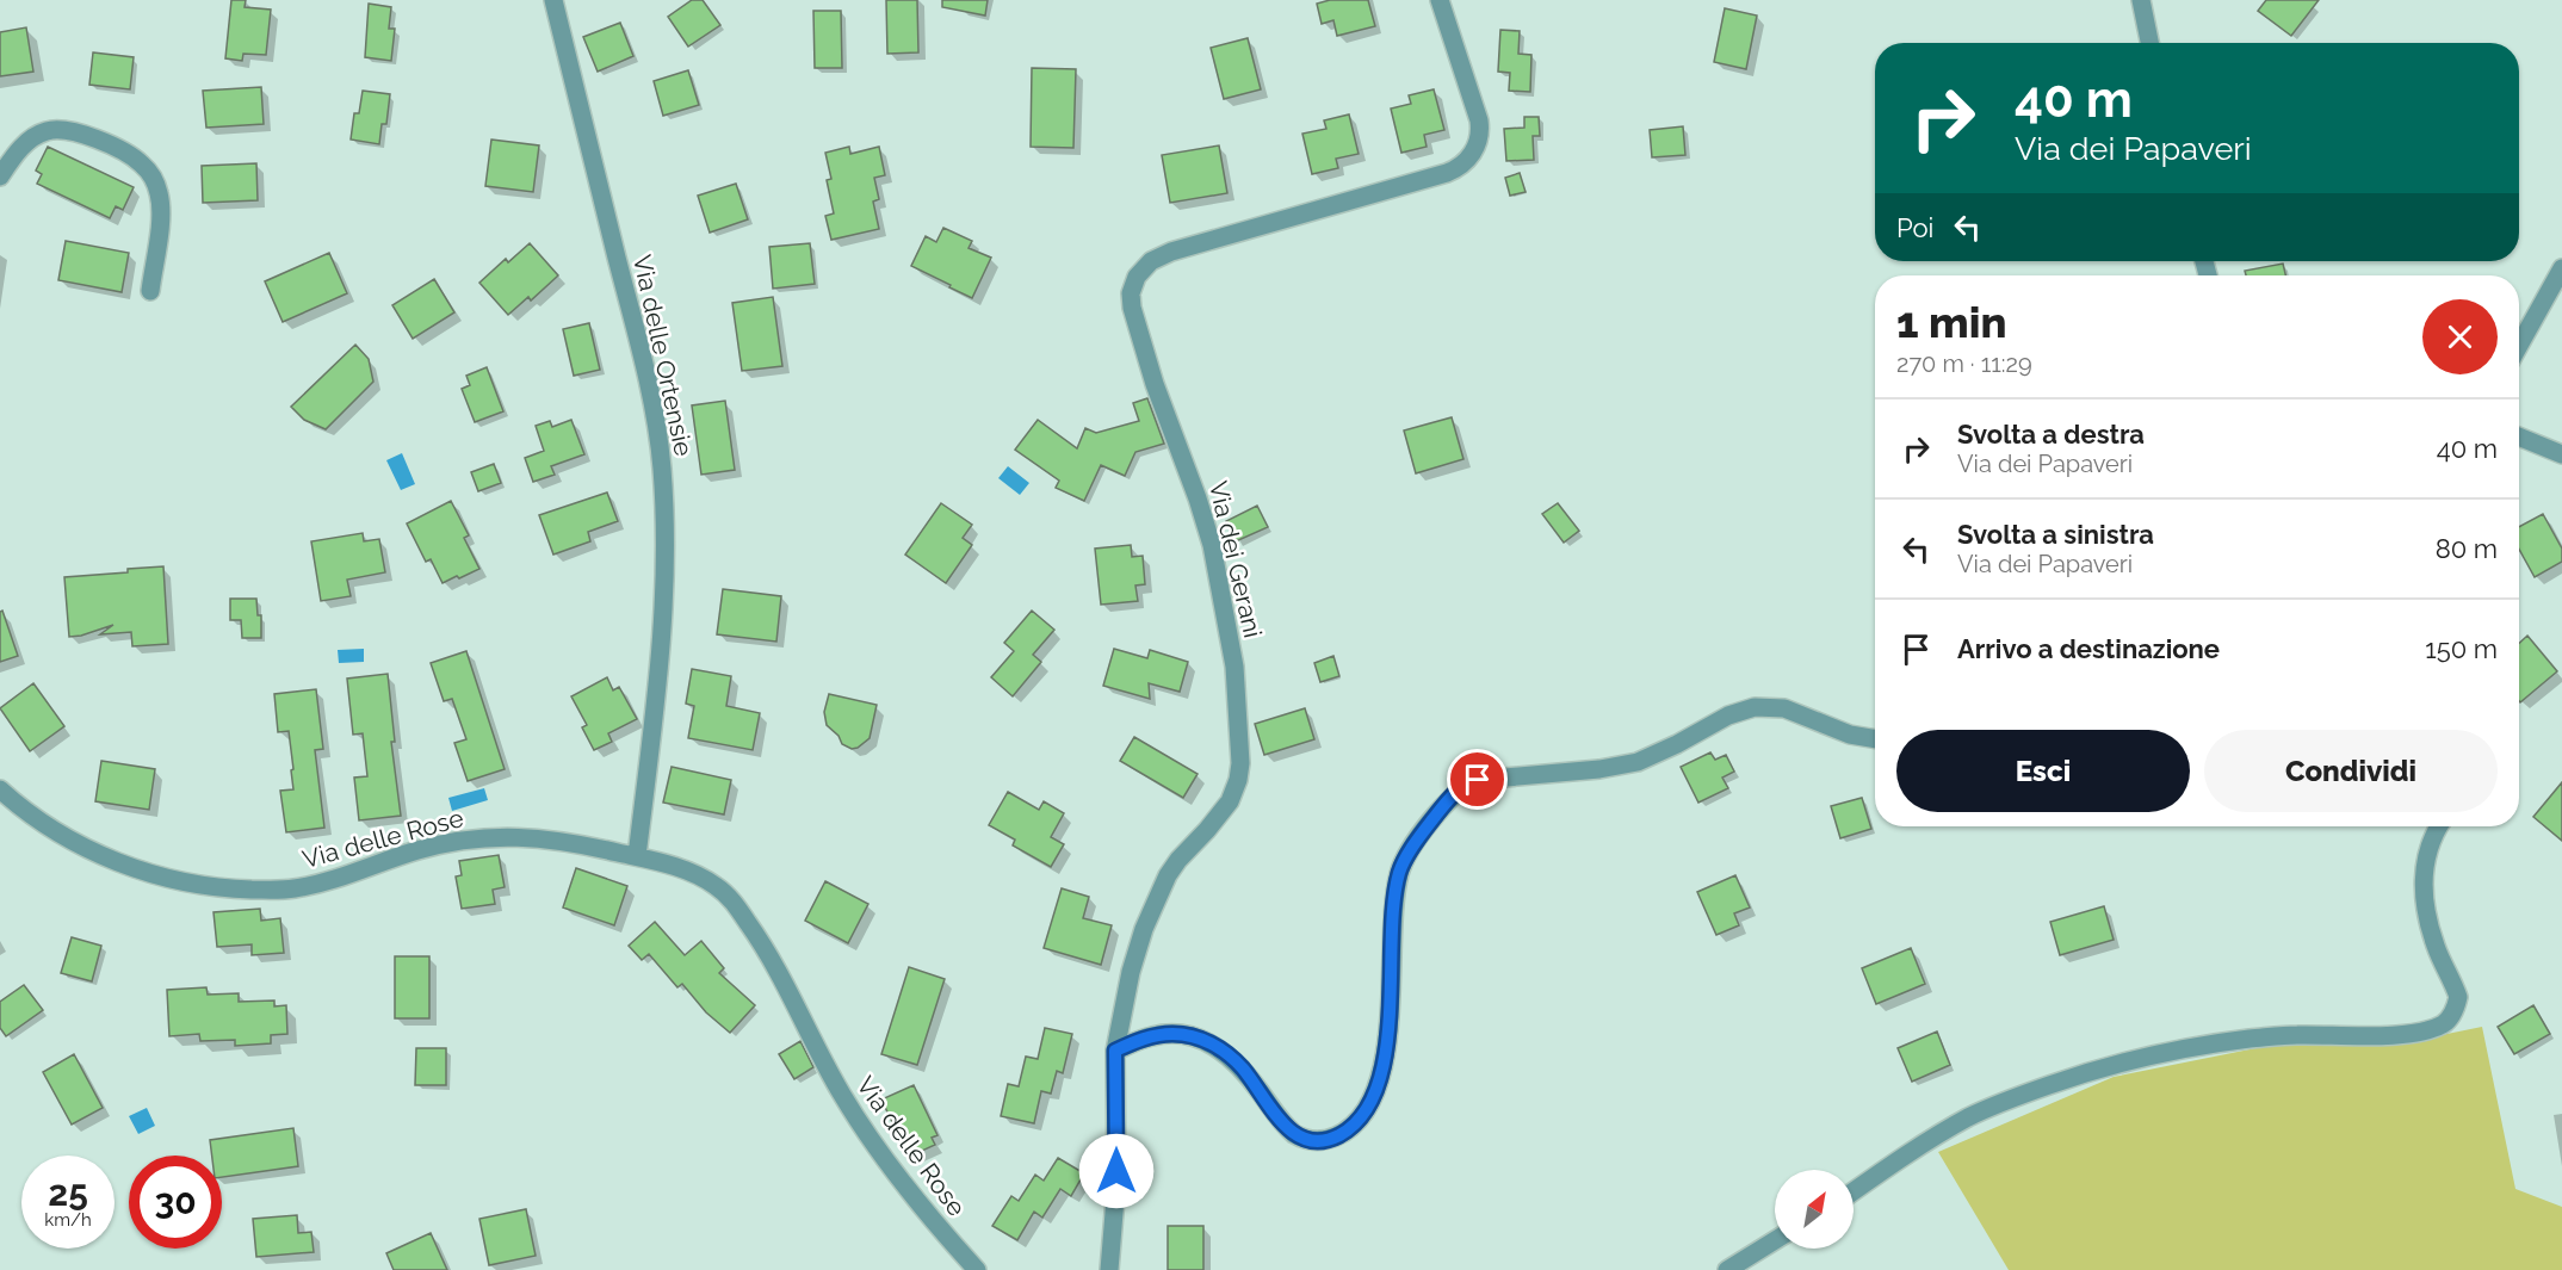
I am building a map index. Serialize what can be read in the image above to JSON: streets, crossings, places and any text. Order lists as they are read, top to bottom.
{
  "streets": {
    "street": ["Via delle Ortensie", "Via dei Gerani", "Via delle Rose"]
  },
  "crossings": [
    ["Via delle Ortensie", "Via delle Rose"]
  ],
  "north": "top right",
  "page": {
    "turn": ["40 m", "Via dei Papaveri"],
    "then": "Poi",
    "heading": ["1 min", "270 m · 11:29"],
    "list": [
      {
        "name": "Svolta a destra",
        "note": "Via dei Papaveri",
        "value": "40 m"
      },
      {
        "name": "Svolta a sinistra",
        "note": "Via dei Papaveri",
        "value": "80 m"
      },
      {
        "name": "Arrivo a destinazione",
        "value": "150 m"
      }
    ],
    "buttons": ["Esci", "Condividi"],
    "speed": "25 km/h",
    "limit": "30"
  }
}
